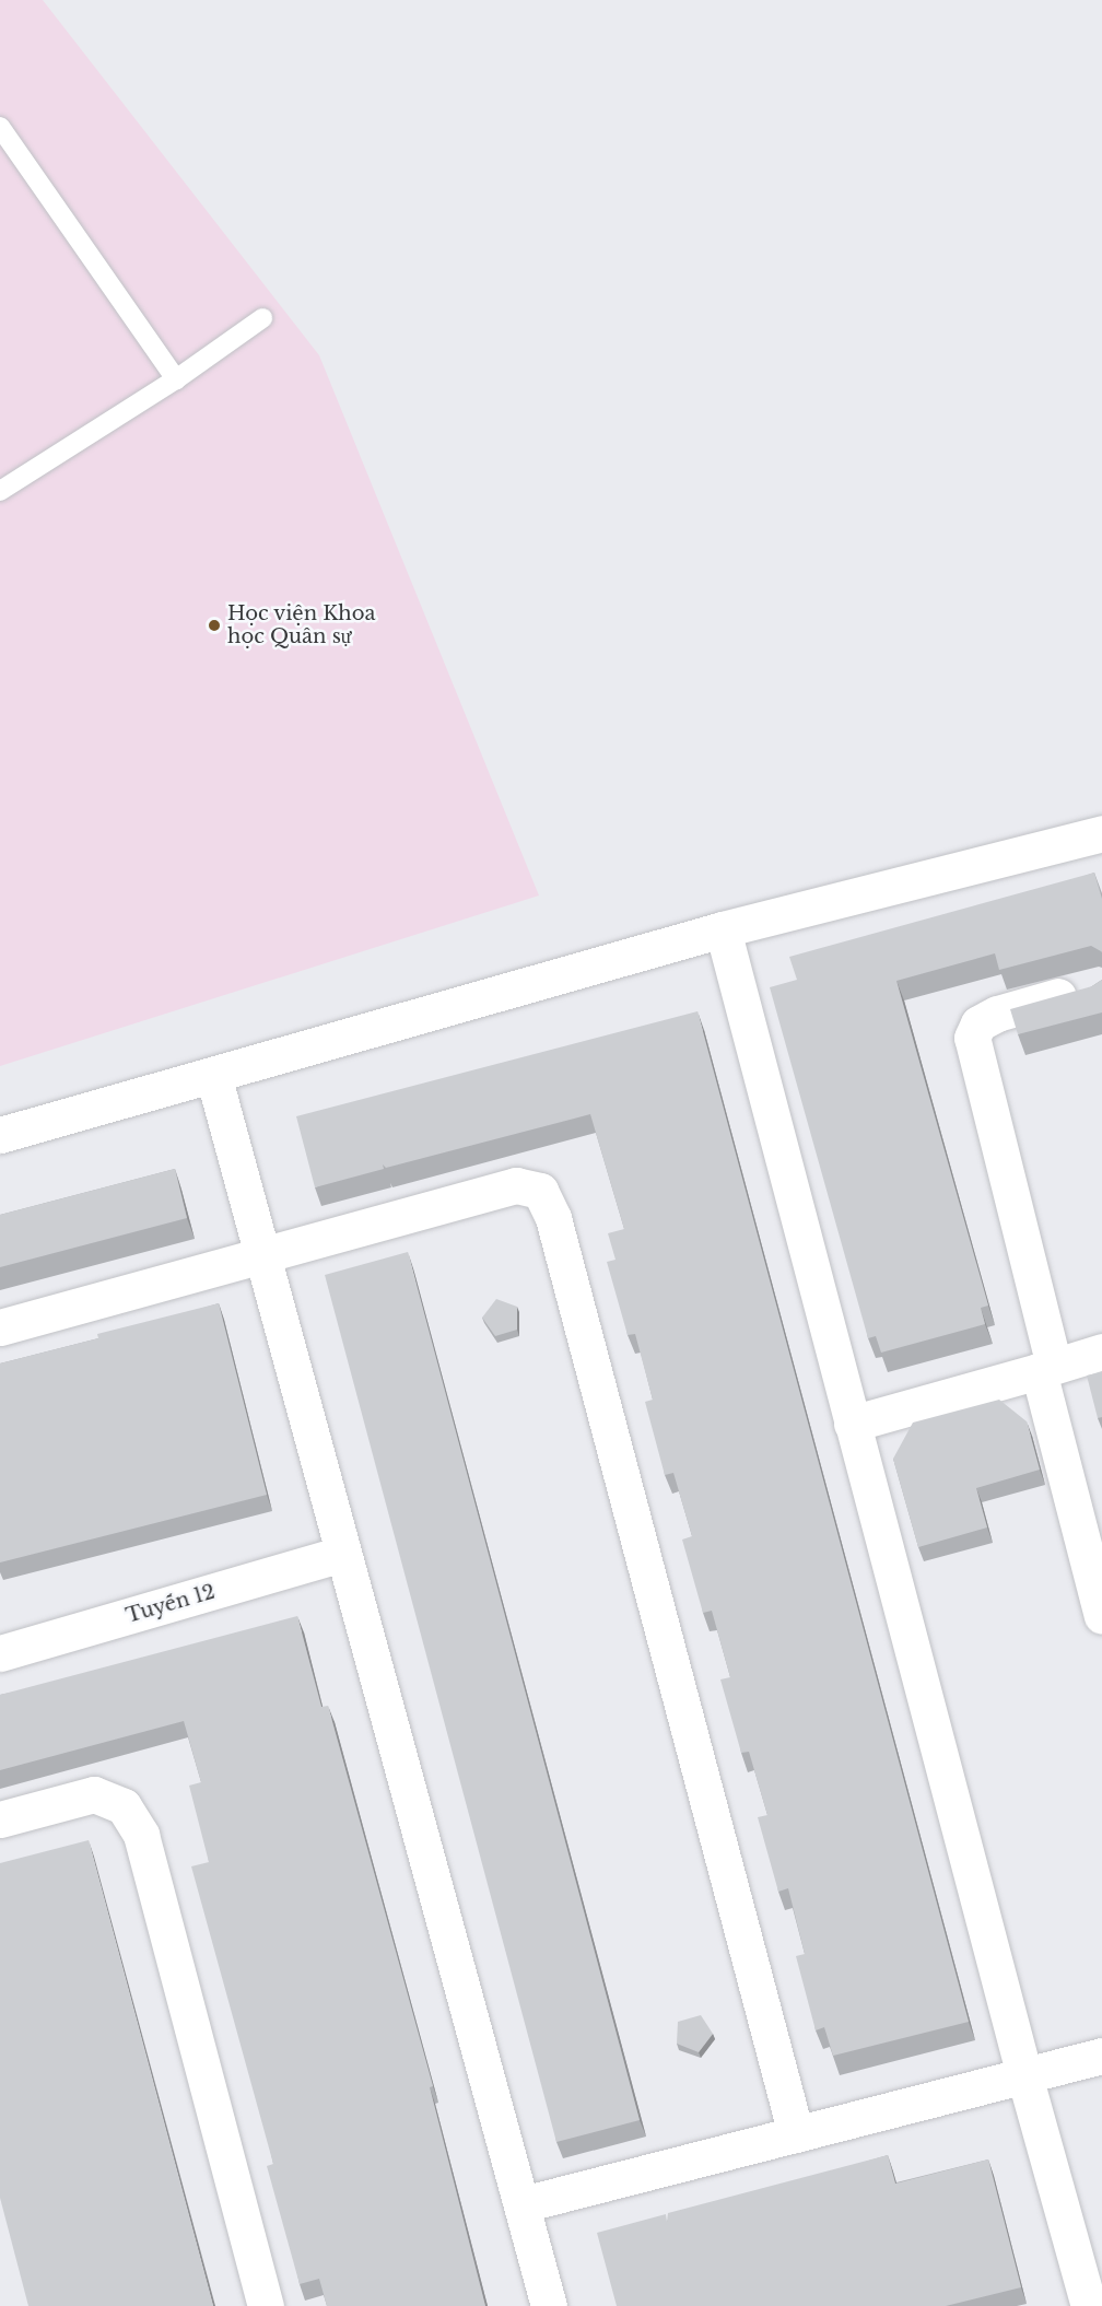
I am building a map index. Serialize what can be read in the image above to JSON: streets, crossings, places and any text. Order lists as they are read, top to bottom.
{
  "streets": {
    "street": ["Tuyến 12"]
  },
  "places": ["Học viện Khoa học Quân sự"]
}
